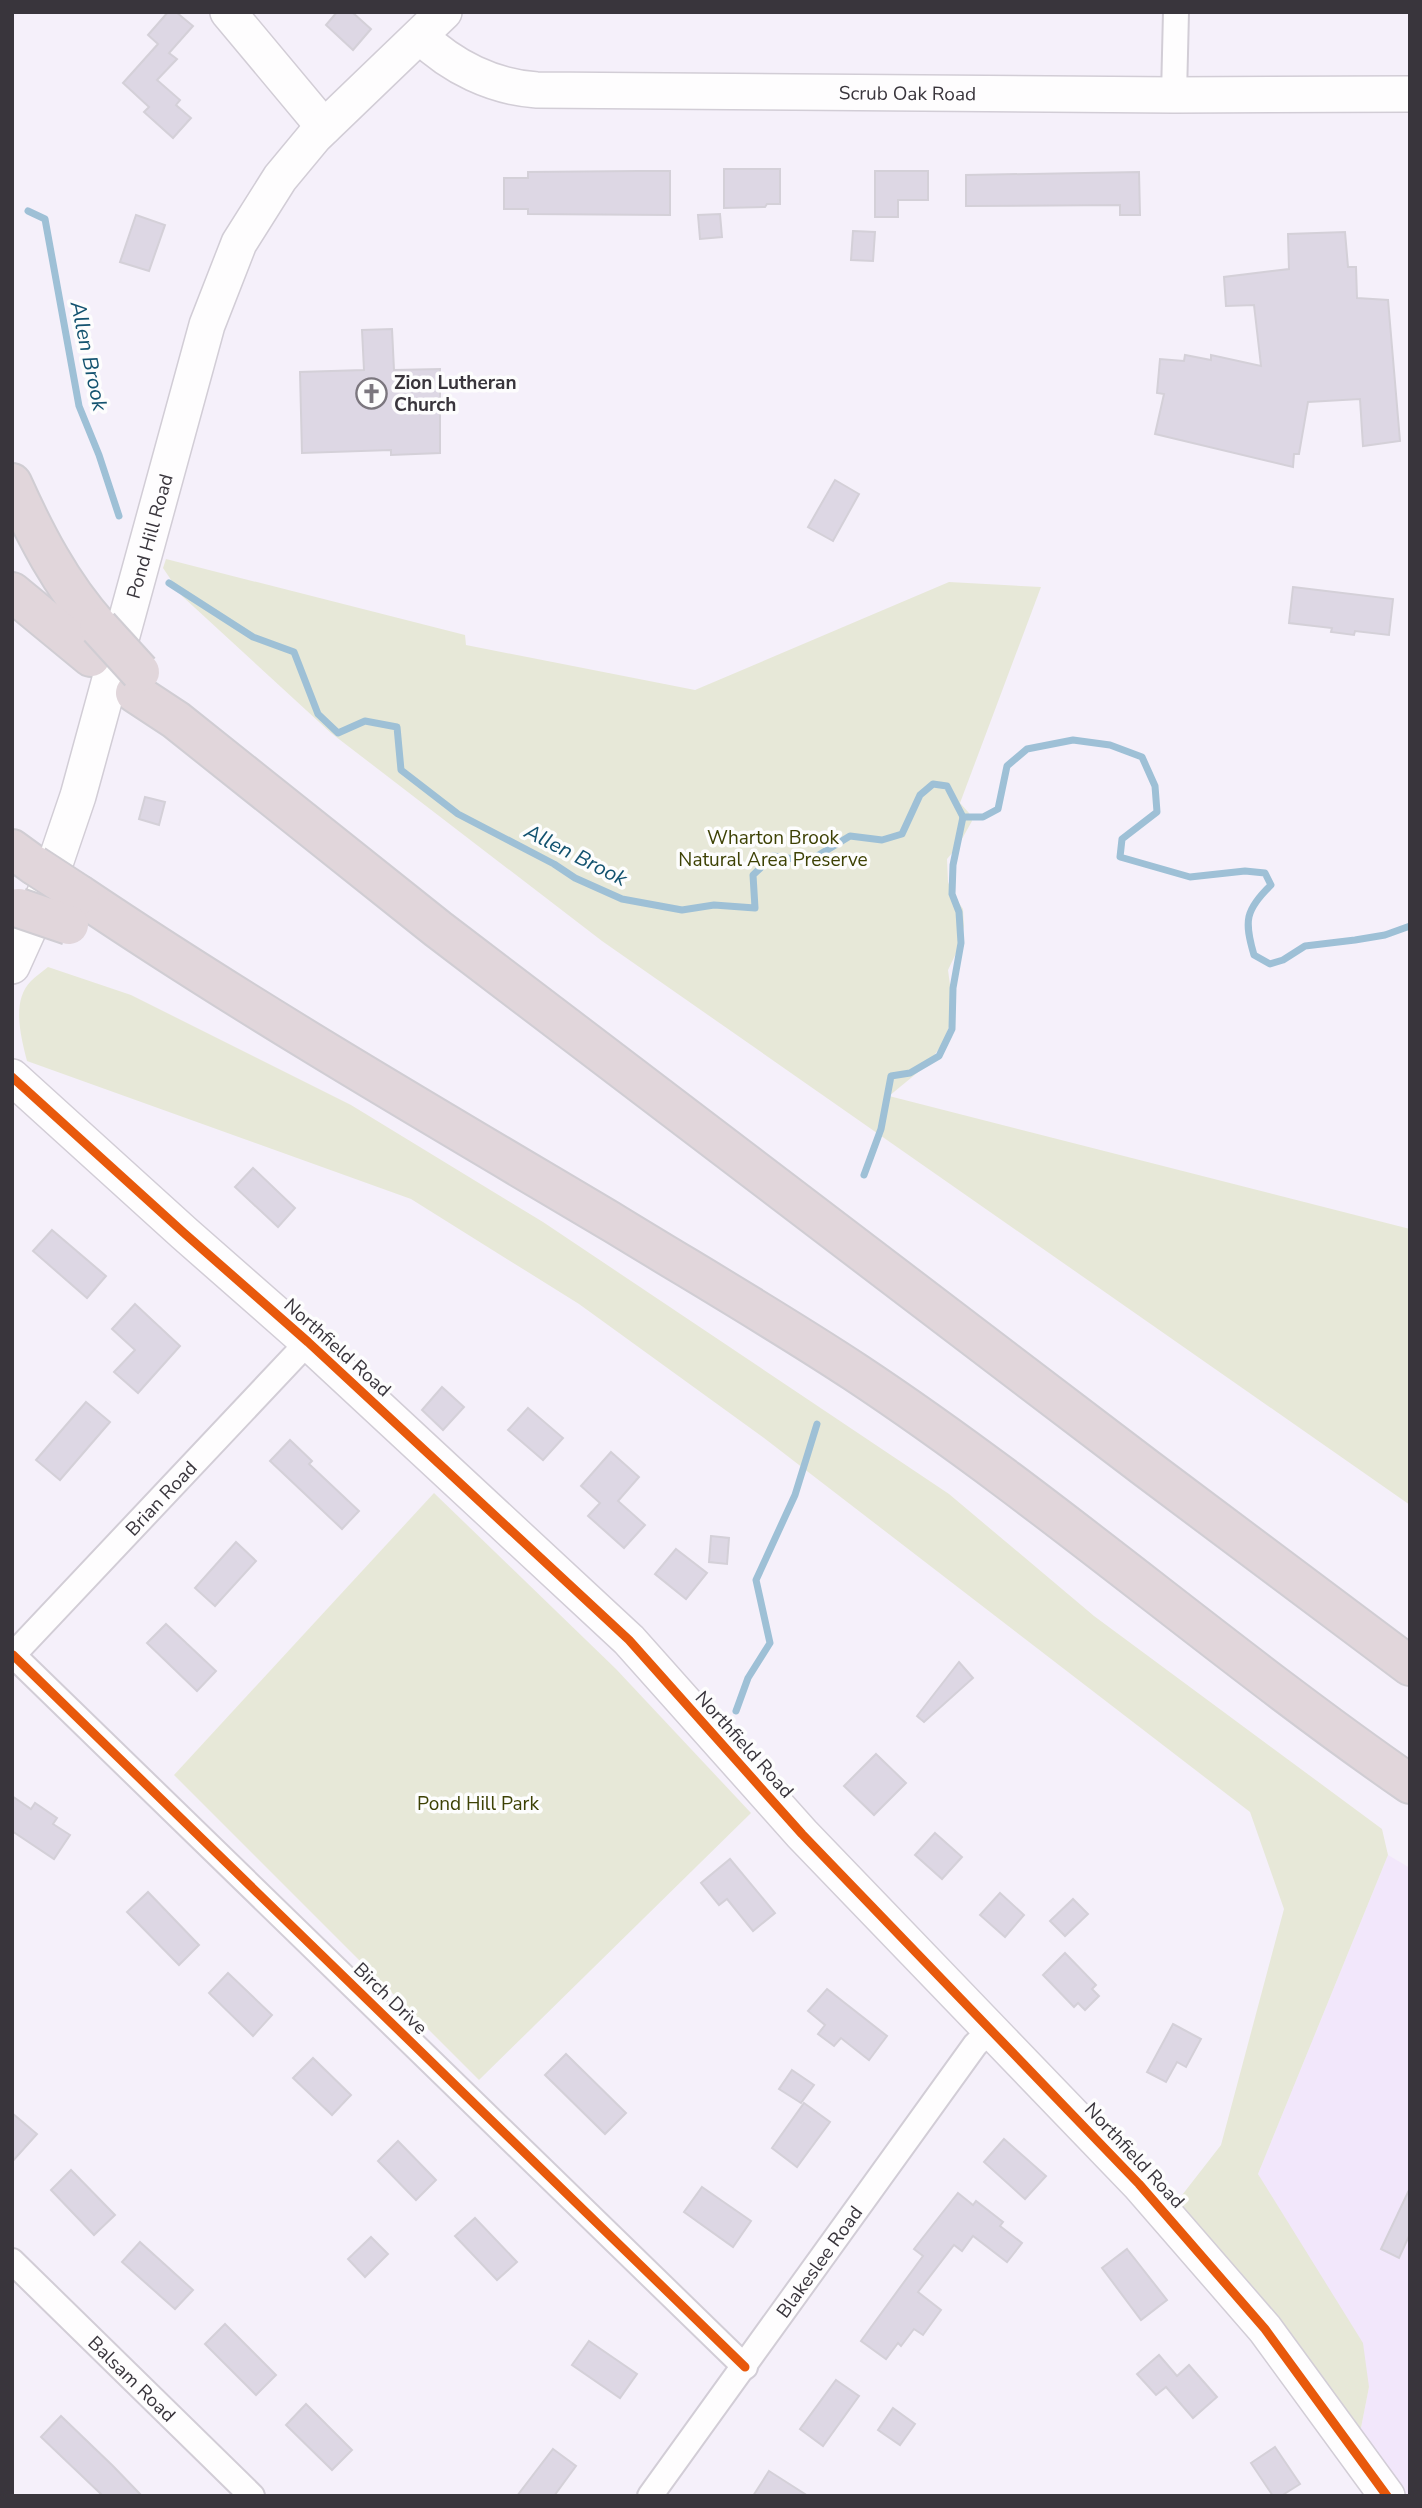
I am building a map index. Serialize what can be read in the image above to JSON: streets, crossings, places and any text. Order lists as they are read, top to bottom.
{
  "streets": {
    "street": [
      "Scrub Oak Road",
      "Pond Hill Road",
      "Northfield Road",
      "Brian Road",
      "Birch Drive",
      "Blakeslee Road",
      "Balsam Road"
    ]
  },
  "crossings": [
    ["Scrub Oak Road", "Pond Hill Road"],
    ["Northfield Road", "Brian Road"],
    ["Northfield Road", "Blakeslee Road"],
    ["Brian Road", "Birch Drive"],
    ["Birch Drive", "Blakeslee Road"]
  ],
  "water": ["Allen Brook"],
  "parks": ["Wharton Brook Natural Area Preserve", "Pond Hill Park"],
  "places": {
    "church": ["Zion Lutheran Church"]
  }
}
